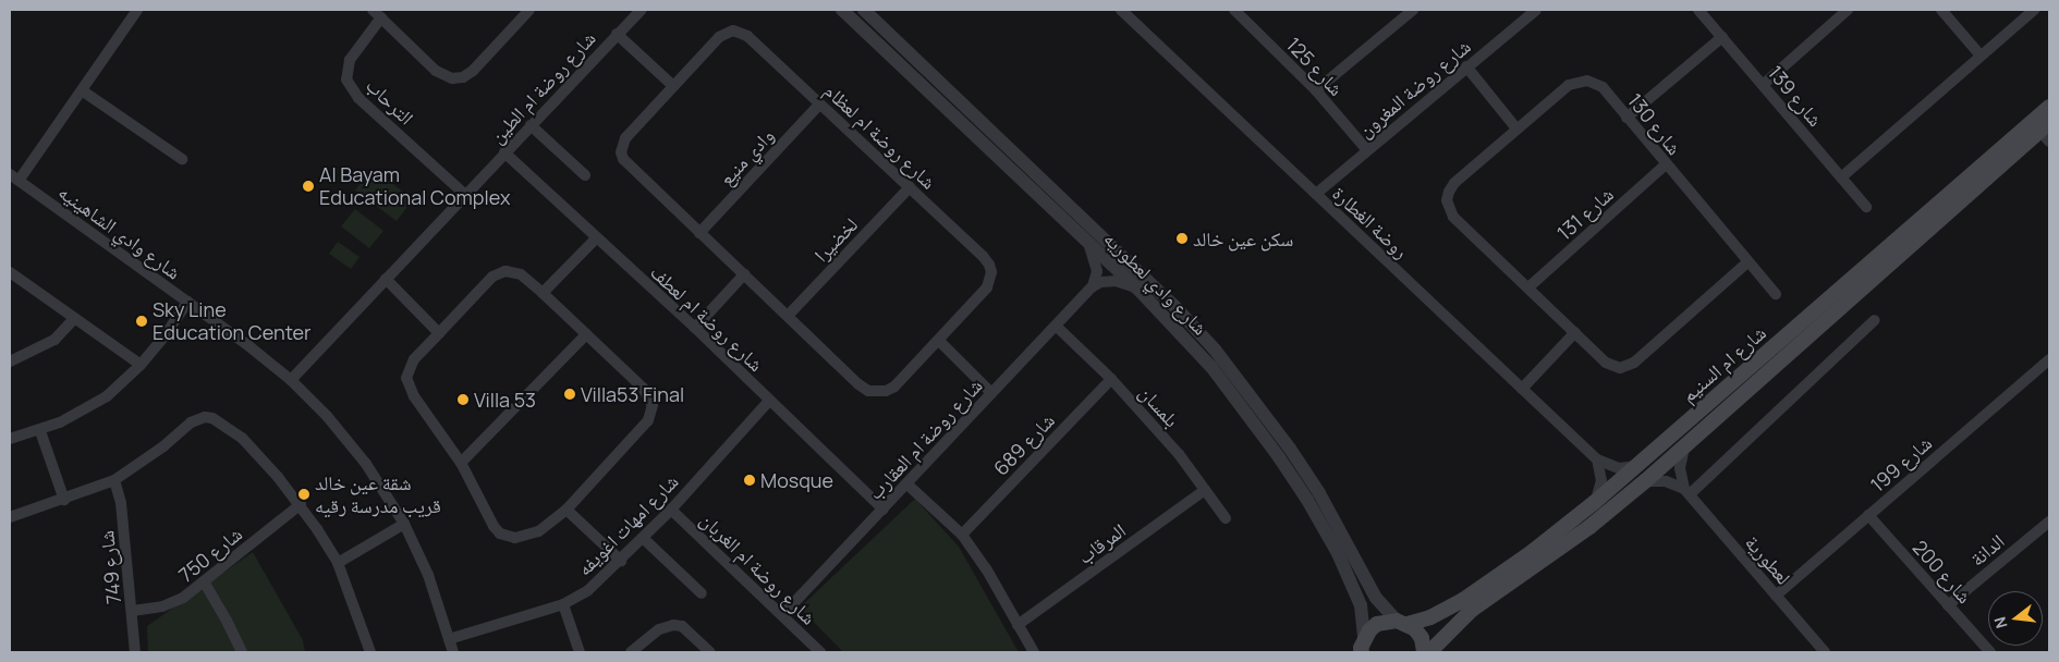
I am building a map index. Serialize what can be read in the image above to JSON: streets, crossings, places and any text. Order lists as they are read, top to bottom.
{
  "streets": {
    "main road": ["شارع ام السنيم"],
    "street": [
      "شارع 125",
      "شارع روضة ام الطين",
      "شارع روضة المغرون",
      "شارع 139",
      "الترحاب",
      "شارع 130",
      "شارع روضة ام لعظام",
      "وادي منيع",
      "شارع 131",
      "روضة الغطارة",
      "شارع وادي الشاهينيه",
      "لخضيرا",
      "شارع وادي لعطوريه",
      "شارع روضة ام لعطف",
      "بلمسان",
      "شارع روضة ام العقارب",
      "شارع 689",
      "شارع 199",
      "شارع امهات اغويفه",
      "المرقاب",
      "الدانة",
      "شارع 750",
      "لعطورية",
      "شارع 749",
      "شارع روضة ام الغربان",
      "شارع 200"
    ]
  },
  "crossings": [
    ["شارع 125", "شارع روضة المغرون"],
    ["شارع روضة ام الطين", "الترحاب"],
    ["شارع روضة ام الطين", "شارع وادي الشاهينيه"],
    ["شارع روضة ام الطين", "شارع روضة ام لعطف"],
    ["شارع روضة المغرون", "روضة الغطارة"],
    ["شارع 130", "شارع 131"],
    ["شارع روضة ام لعظام", "وادي منيع"],
    ["شارع روضة ام لعظام", "لخضيرا"],
    ["روضة الغطارة", "شارع ام السنيم"],
    ["شارع وادي الشاهينيه", "شارع امهات اغويفه"],
    ["شارع وادي لعطوريه", "شارع ام السنيم"],
    ["شارع روضة ام لعطف", "شارع روضة ام العقارب"],
    ["شارع روضة ام لعطف", "شارع امهات اغويفه"],
    ["بلمسان", "شارع روضة ام العقارب"],
    ["بلمسان", "شارع 689"],
    ["بلمسان", "المرقاب"],
    ["شارع روضة ام العقارب", "شارع روضة ام الغربان"],
    ["شارع 199", "لعطورية"],
    ["شارع 199", "شارع 200"],
    ["شارع امهات اغويفه", "شارع روضة ام الغربان"],
    ["الدانة", "شارع 200"],
    ["شارع 750", "شارع 749"]
  ],
  "places": [
    "Al Bayam Educational Complex",
    "سكن عين خالد",
    "Sky Line Education Center",
    "Villa53 Final",
    "Villa 53",
    "Mosque",
    "شقة عين خالد قريب مدرسة رقيه"
  ],
  "north": "left"
}
